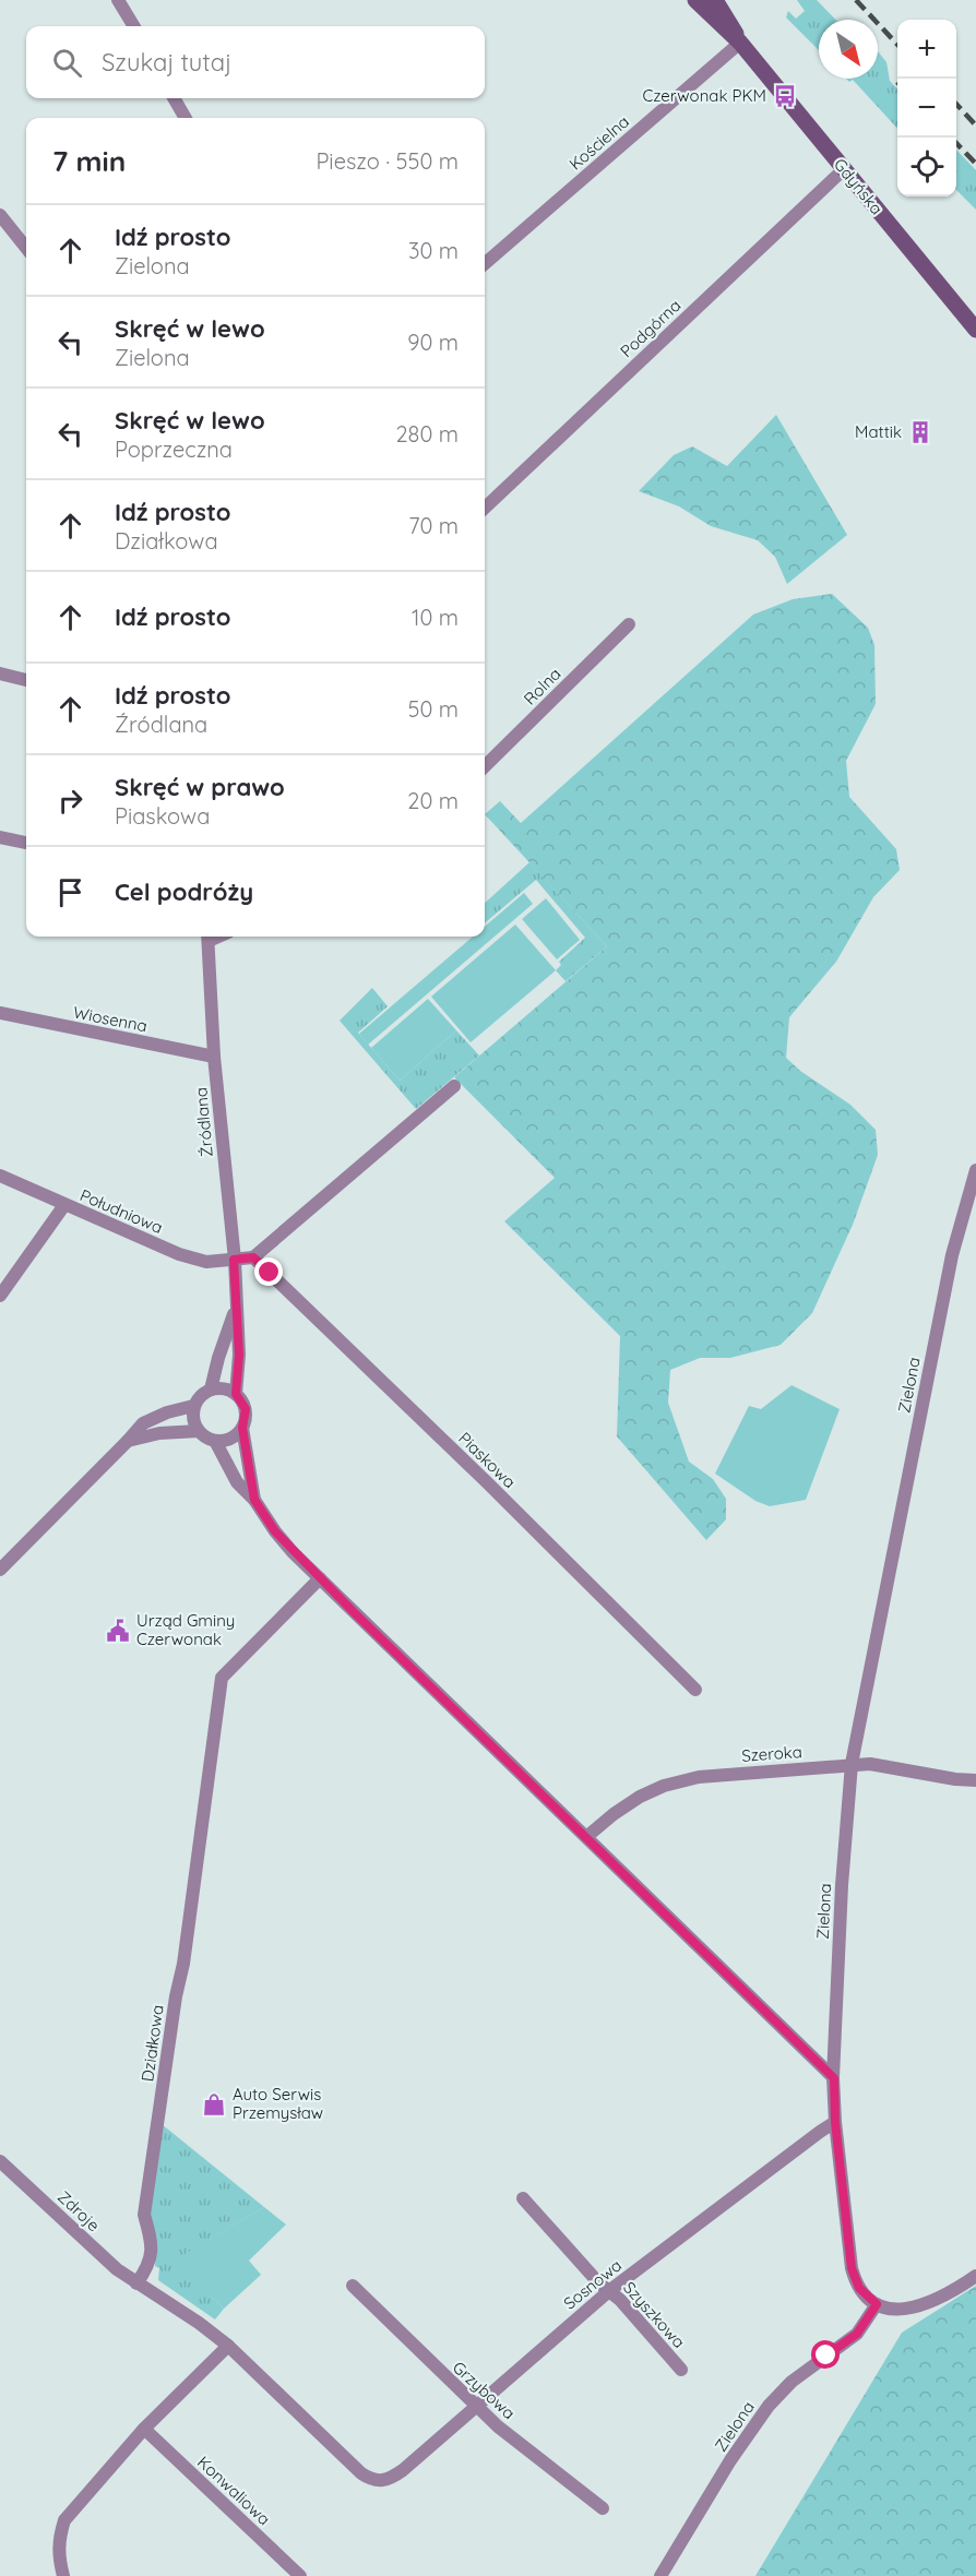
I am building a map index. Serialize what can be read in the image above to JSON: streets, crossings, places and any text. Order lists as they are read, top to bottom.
{
  "streets": {
    "main road": ["Gdyńska"],
    "street": [
      "Kościelna",
      "Podgórna",
      "Rolna",
      "Wiosenna",
      "Źródlana",
      "Południowa",
      "Zielona",
      "Piaskowa",
      "Szeroka",
      "Działkowa",
      "Zdroje",
      "Sosnowa",
      "Szyszkowa",
      "Grzybowa",
      "Konwaliowa"
    ]
  },
  "crossings": [
    ["Kościelna", "Gdyńska"],
    ["Gdyńska", "Podgórna"],
    ["Wiosenna", "Źródlana"],
    ["Źródlana", "Południowa"],
    ["Zielona", "Szeroka"],
    ["Zielona", "Sosnowa"],
    ["Działkowa", "Zdroje"],
    ["Sosnowa", "Szyszkowa"],
    ["Sosnowa", "Grzybowa"]
  ],
  "places": {
    "bus stop": ["Czerwonak PKM"],
    "building": ["Mattik"],
    "public building": ["Urząd Gminy Czerwonak"],
    "shop": ["Auto Serwis Przemysław"]
  },
  "north": "bottom right",
  "page": {
    "map_buttons": ["+", "−"],
    "search": "Szukaj tutaj",
    "heading": ["7 min", "Pieszo · 550 m"],
    "list": [
      ["Idź prosto", "Zielona", "30 m"],
      ["Skręć w lewo", "Zielona", "90 m"],
      ["Skręć w lewo", "Poprzeczna", "280 m"],
      ["Idź prosto", "Działkowa", "70 m"],
      ["Idź prosto", "10 m"],
      ["Idź prosto", "Źródlana", "50 m"],
      ["Skręć w prawo", "Piaskowa", "20 m"],
      "Cel podróży"
    ]
  }
}
